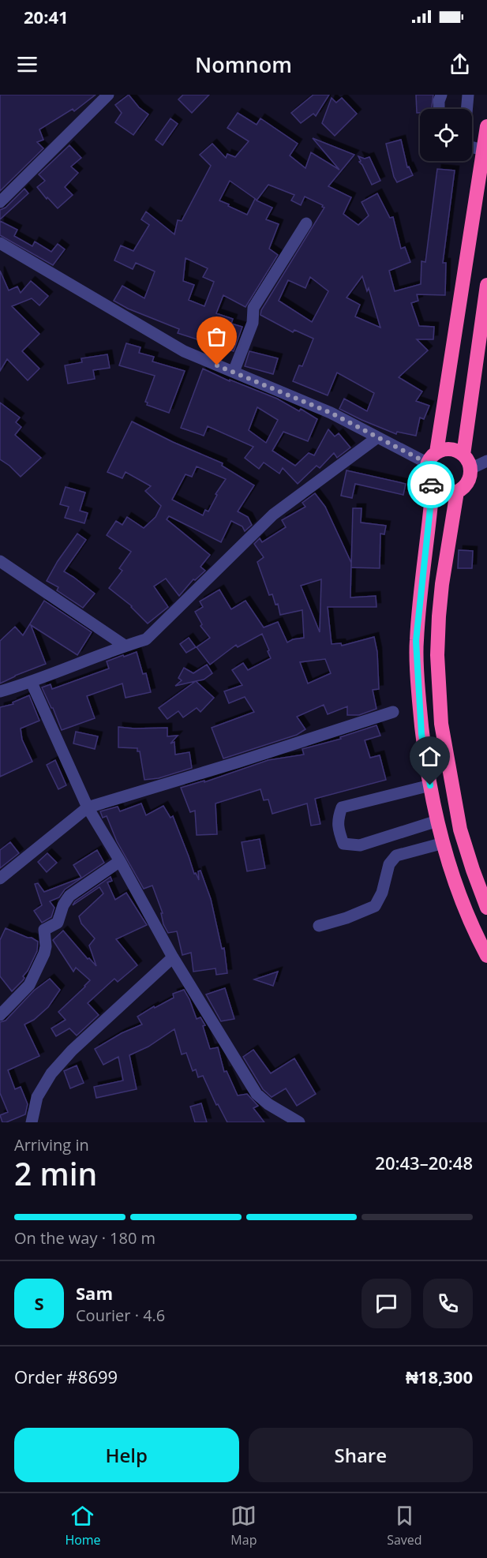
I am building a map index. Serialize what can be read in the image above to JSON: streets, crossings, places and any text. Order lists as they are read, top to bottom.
{
  "page": {
    "status": "20:41",
    "header": "Nomnom",
    "heading": ["2 min", "Arriving in", "20:43–20:48"],
    "panel": [
      "Sam",
      "Courier · 4.6",
      "Order #8699",
      "₦18,300"
    ],
    "bar": "On the way · 180 m",
    "round": "S",
    "buttons": ["Help", "Share"],
    "tabs": ["Home", "Map", "Saved"]
  }
}
